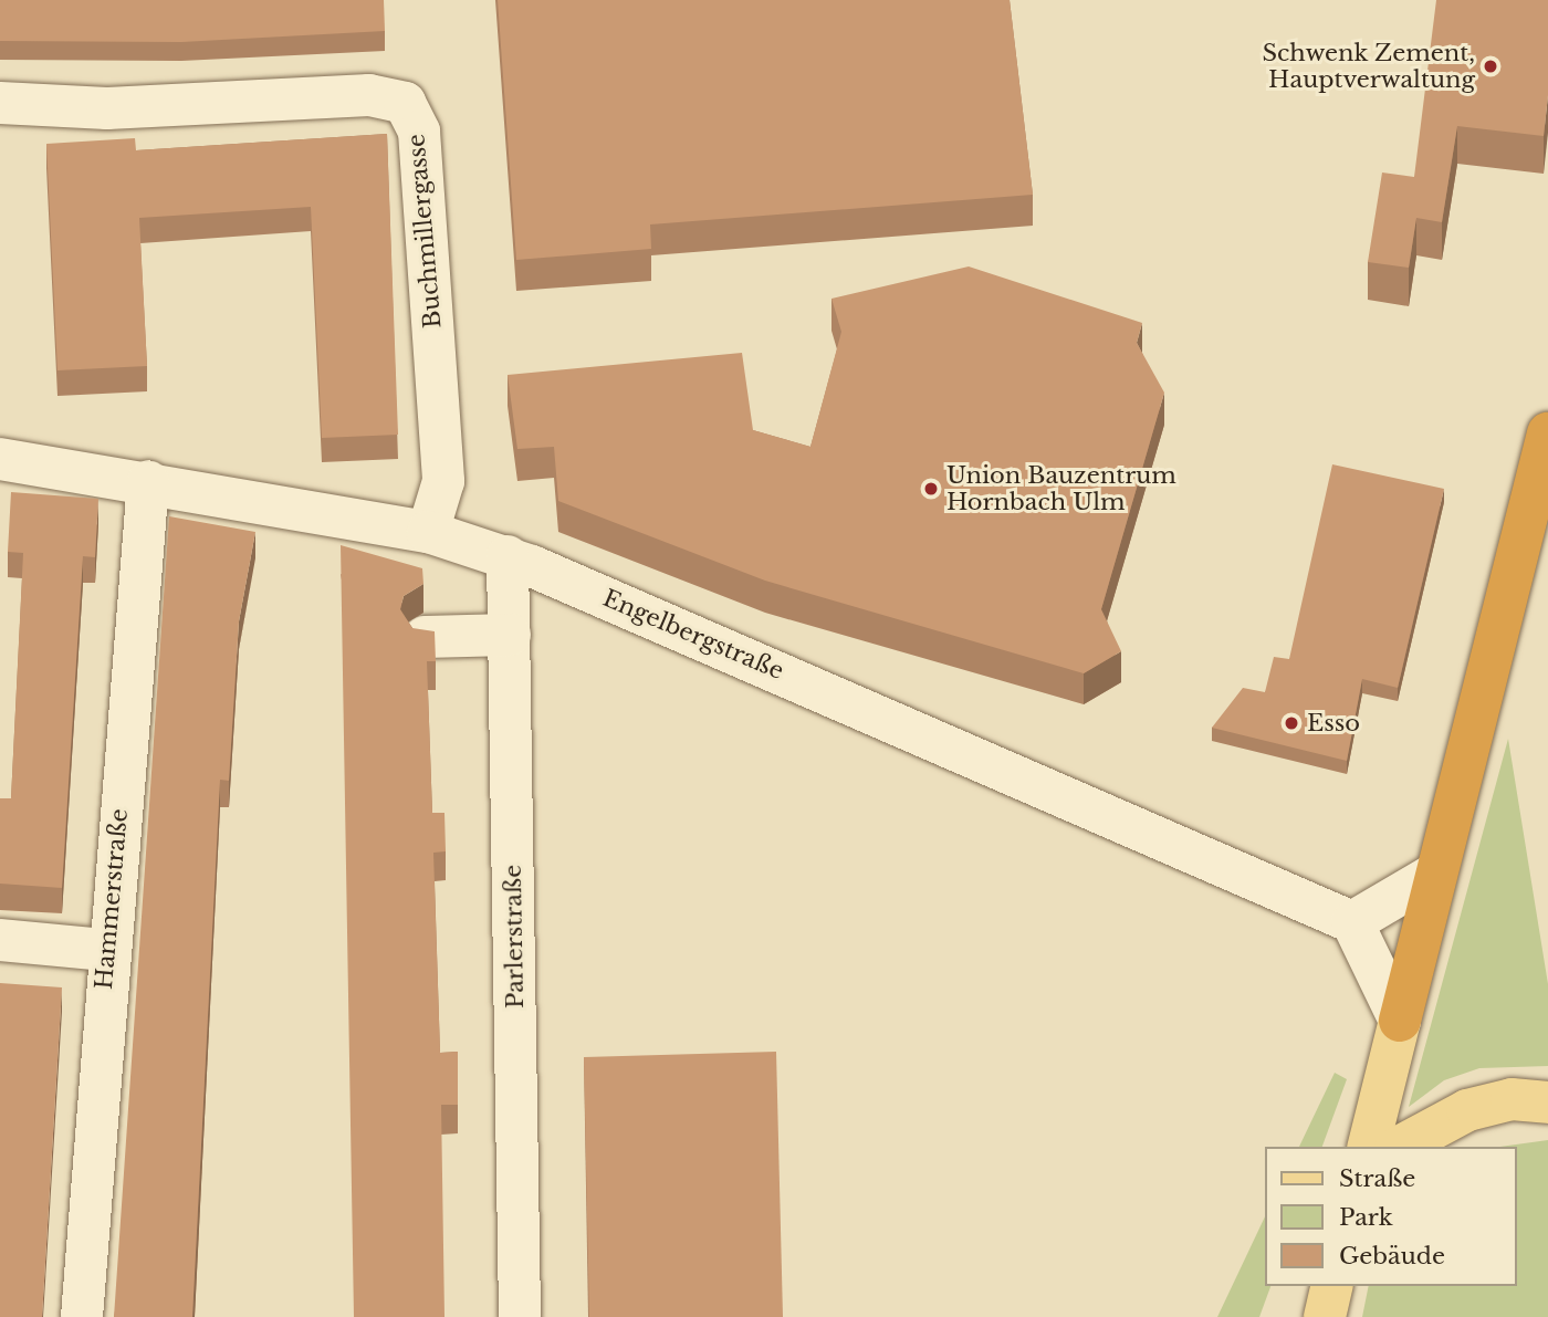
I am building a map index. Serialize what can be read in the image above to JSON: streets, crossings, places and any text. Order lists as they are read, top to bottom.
{
  "streets": {
    "street": [
      "Buchmillergasse",
      "Engelbergstraße",
      "Hammerstraße",
      "Parlerstraße"
    ]
  },
  "crossings": [
    ["Buchmillergasse", "Engelbergstraße"],
    ["Engelbergstraße", "Hammerstraße"],
    ["Engelbergstraße", "Parlerstraße"]
  ],
  "places": ["Schwenk Zement, Hauptverwaltung", "Union Bauzentrum Hornbach Ulm", "Esso"],
  "legend": ["Straße", "Park", "Gebäude"]
}
